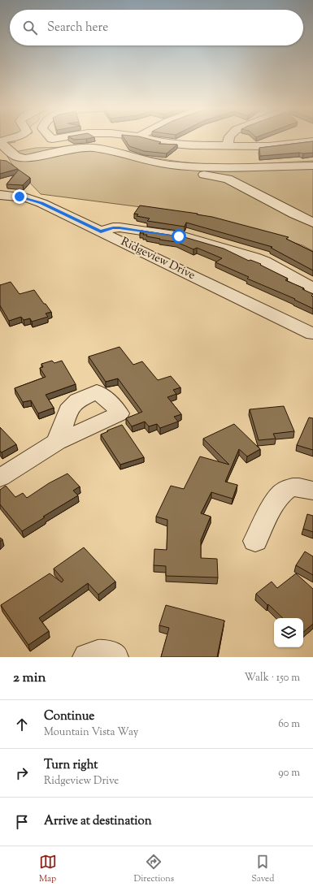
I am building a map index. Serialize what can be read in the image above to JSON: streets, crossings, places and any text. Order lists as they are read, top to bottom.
{
  "streets": {
    "street": ["Ridgeview Drive"]
  },
  "page": {
    "search": "Search here",
    "heading": ["2 min", "Walk · 150 m"],
    "list": [
      ["Continue", "Mountain Vista Way", "60 m"],
      ["Turn right", "Ridgeview Drive", "90 m"],
      "Arrive at destination"
    ],
    "nav": ["Map", "Directions", "Saved"]
  }
}
